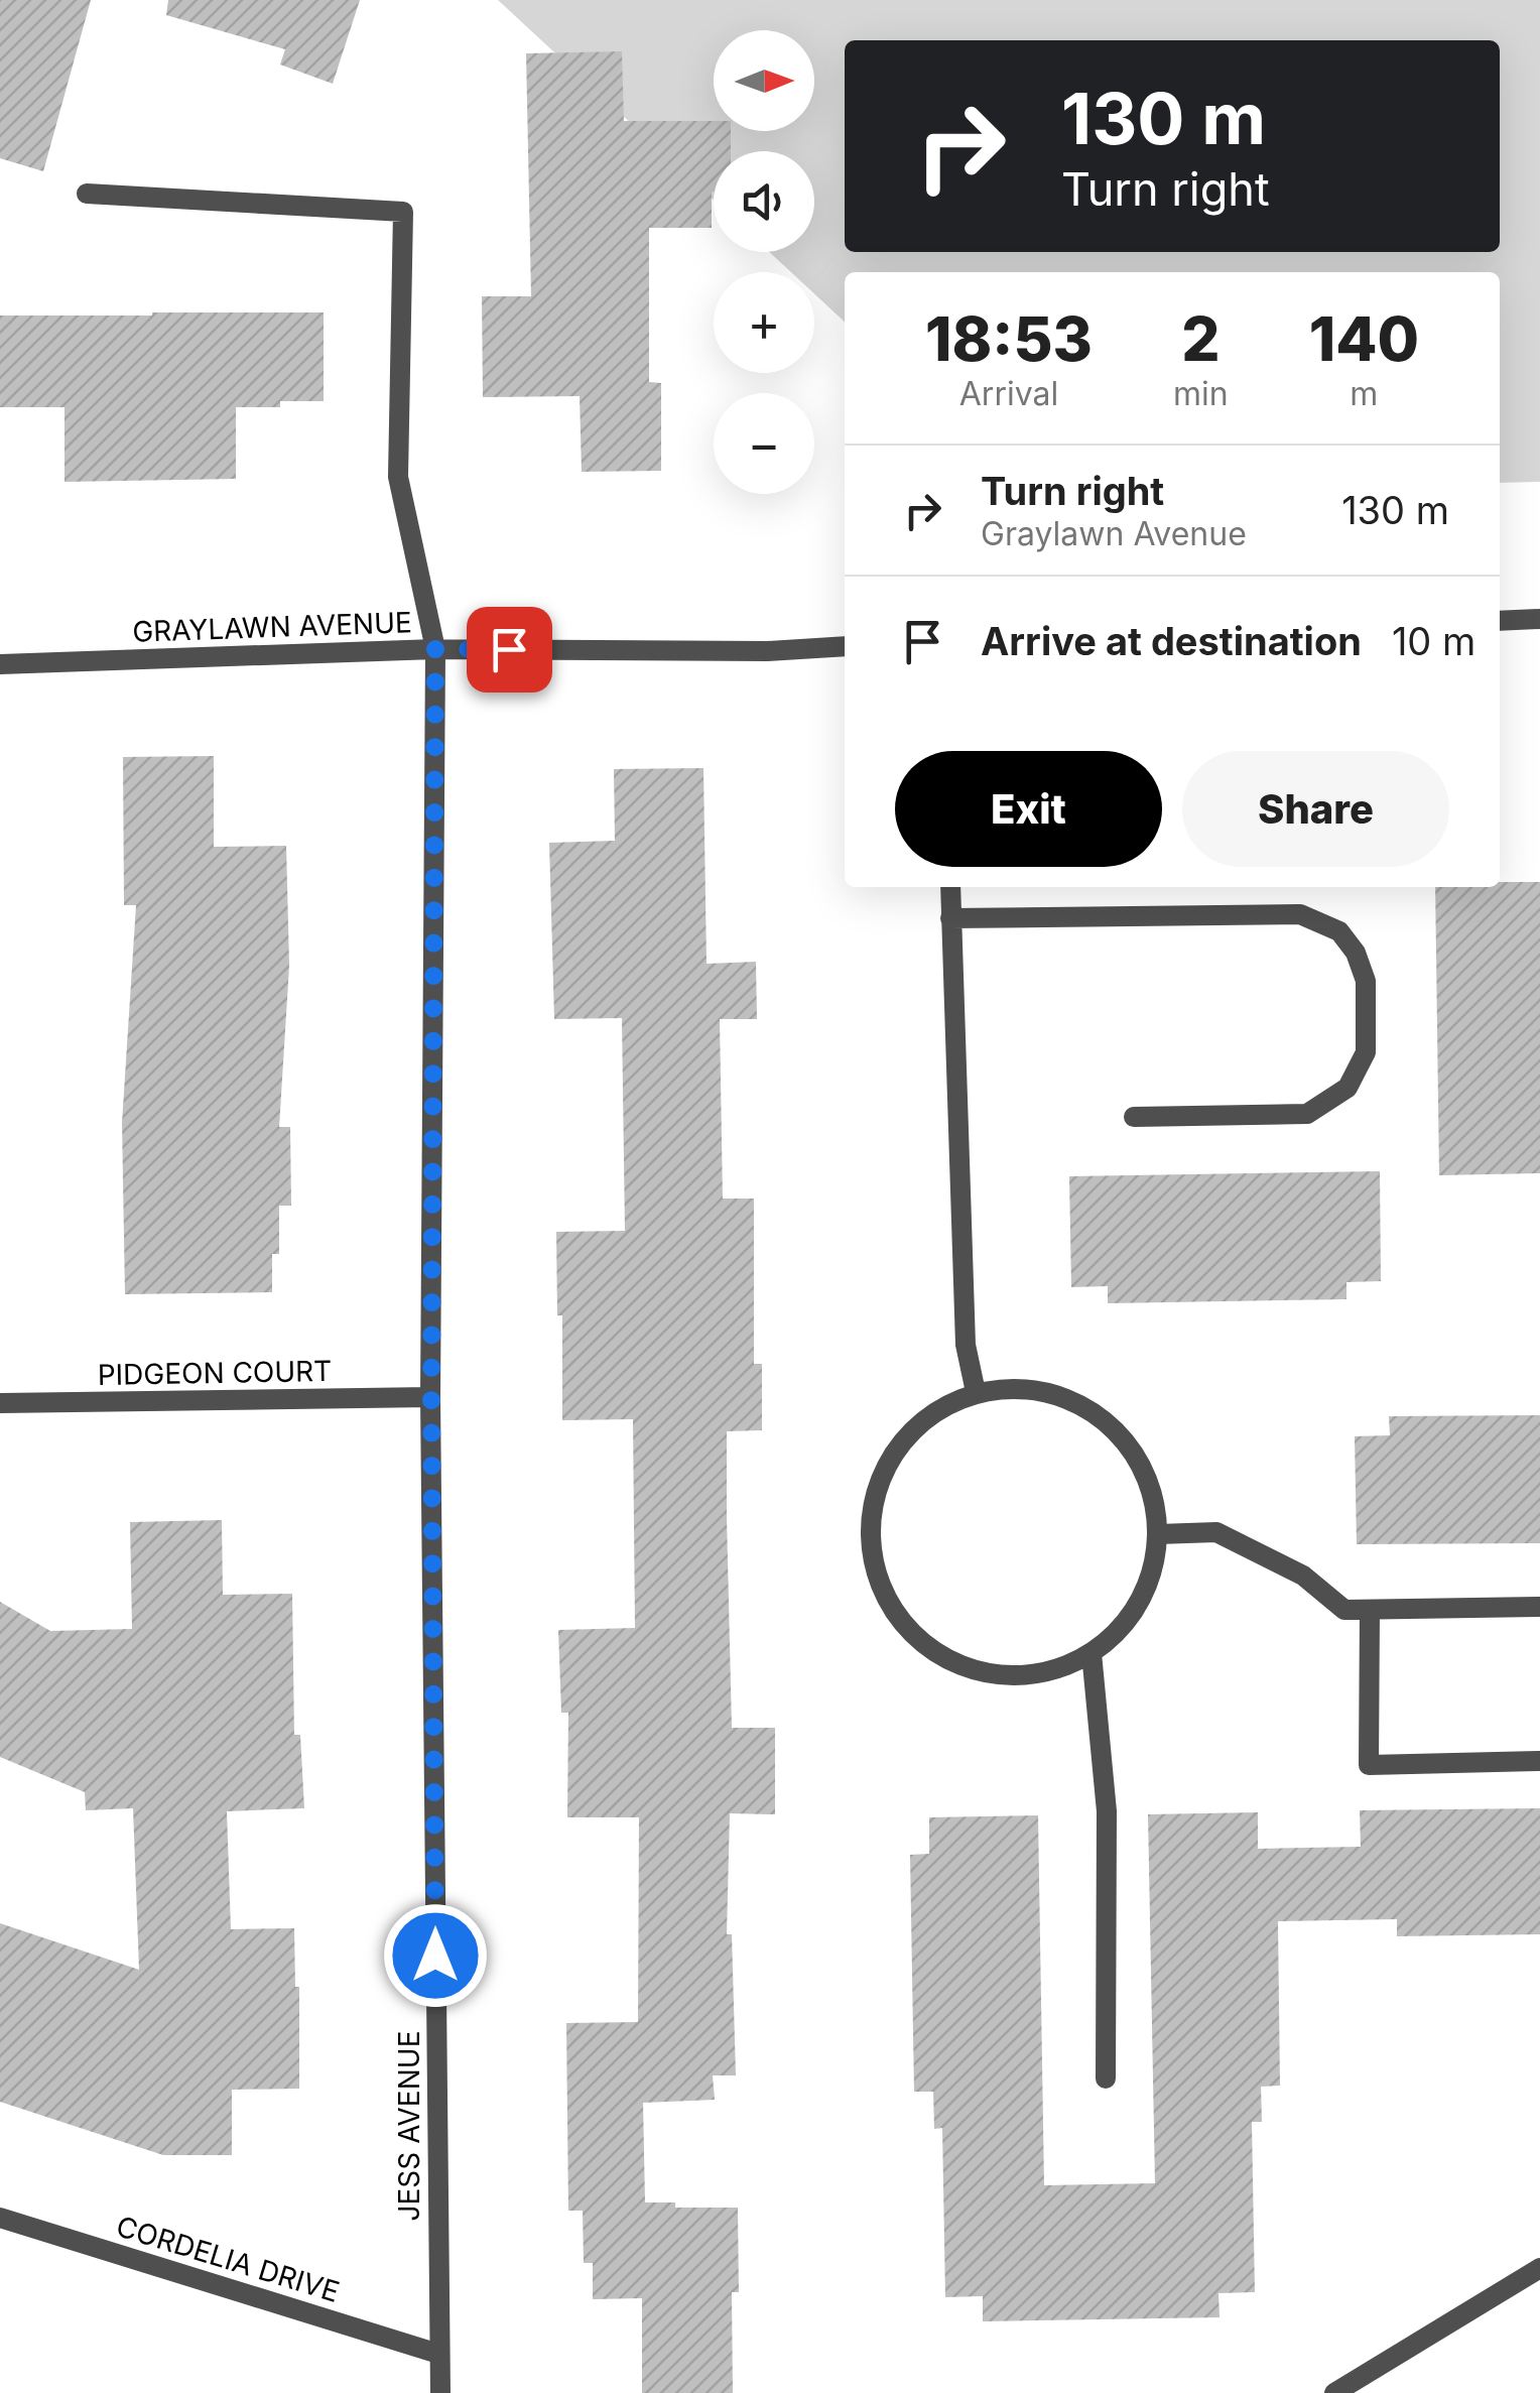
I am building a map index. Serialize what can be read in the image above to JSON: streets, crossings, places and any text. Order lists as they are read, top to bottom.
{
  "streets": {
    "street": [
      "GRAYLAWN AVENUE",
      "PIDGEON COURT",
      "JESS AVENUE",
      "CORDELIA DRIVE"
    ]
  },
  "crossings": [
    ["GRAYLAWN AVENUE", "JESS AVENUE"],
    ["PIDGEON COURT", "JESS AVENUE"],
    ["JESS AVENUE", "CORDELIA DRIVE"]
  ],
  "north": "right",
  "page": {
    "map_buttons": ["+", "−"],
    "turn": ["130 m", "Turn right"],
    "eta": [
      "18:53",
      "Arrival",
      "2",
      "min",
      "140",
      "m"
    ],
    "list": [
      {
        "name": "Turn right",
        "note": "Graylawn Avenue",
        "value": "130 m"
      },
      {
        "name": "Arrive at destination",
        "value": "10 m"
      }
    ],
    "buttons": ["Exit", "Share"]
  }
}
